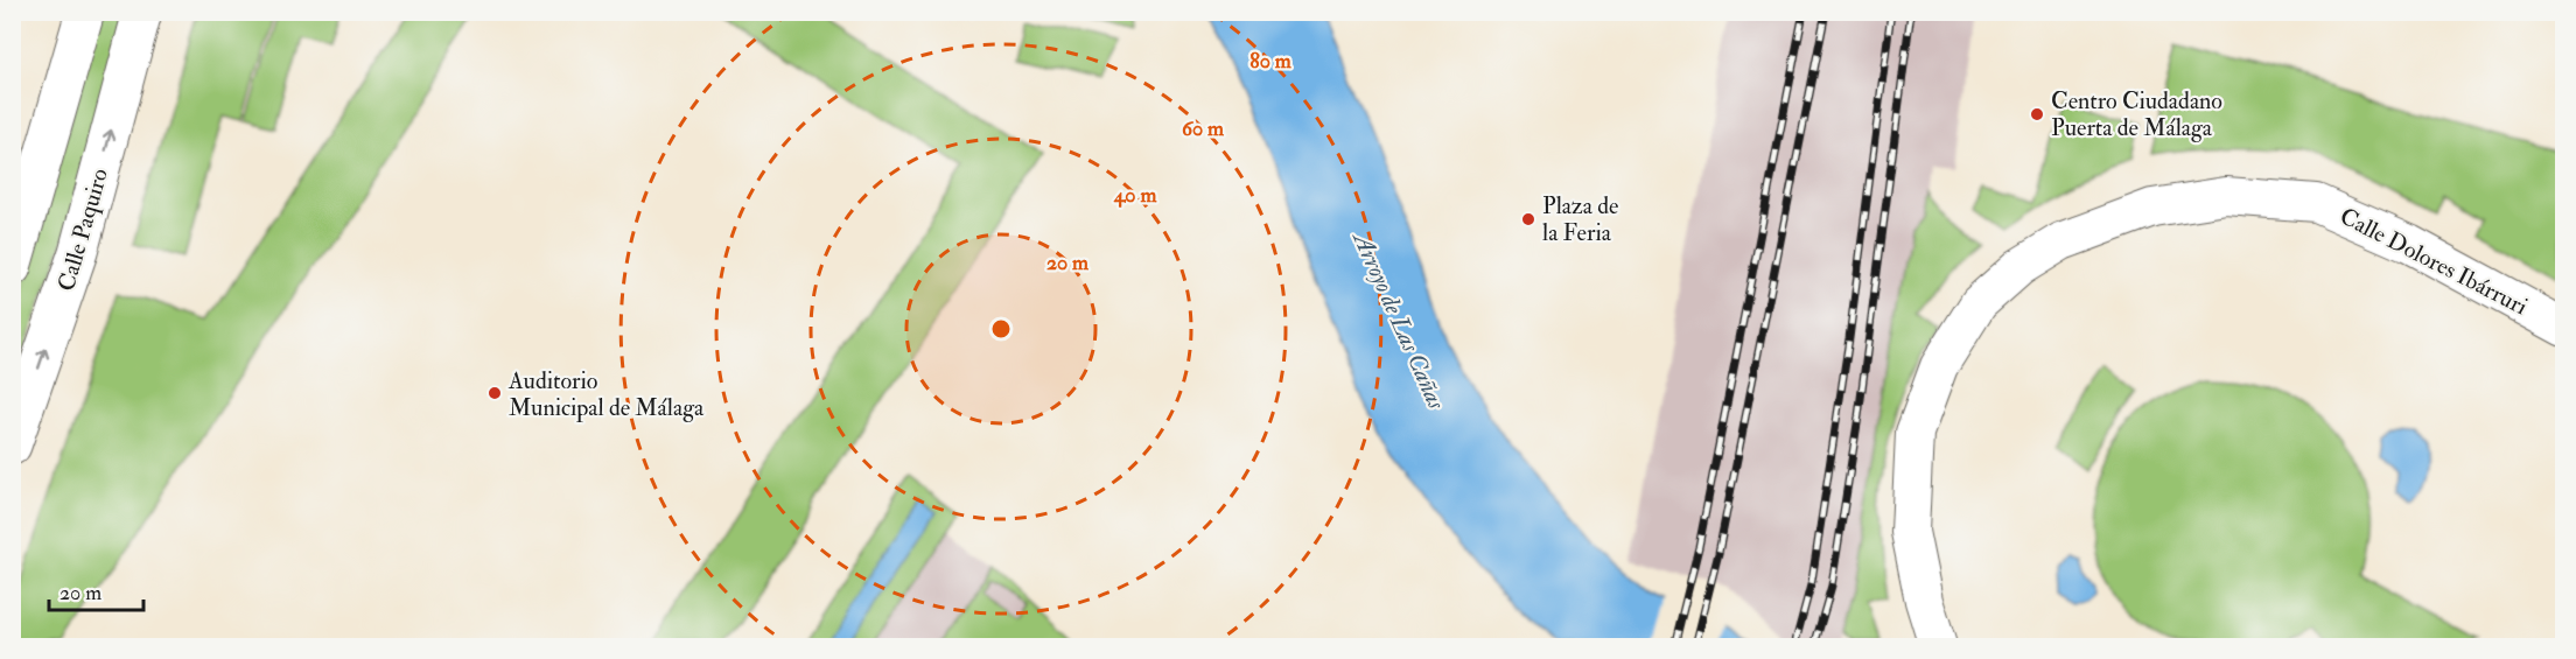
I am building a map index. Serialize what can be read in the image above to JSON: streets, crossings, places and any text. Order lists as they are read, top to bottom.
{
  "streets": {
    "main road": ["Calle Paquiro"],
    "street": ["Calle Dolores Ibárruri"]
  },
  "water": ["Arroyo de Las Cañas"],
  "places": ["Centro Ciudadano Puerta de Málaga", "Plaza de la Feria", "Auditorio Municipal de Málaga"],
  "scale_bar": "20 m",
  "rings": [
    "80 m",
    "60 m",
    "40 m",
    "20 m"
  ]
}
